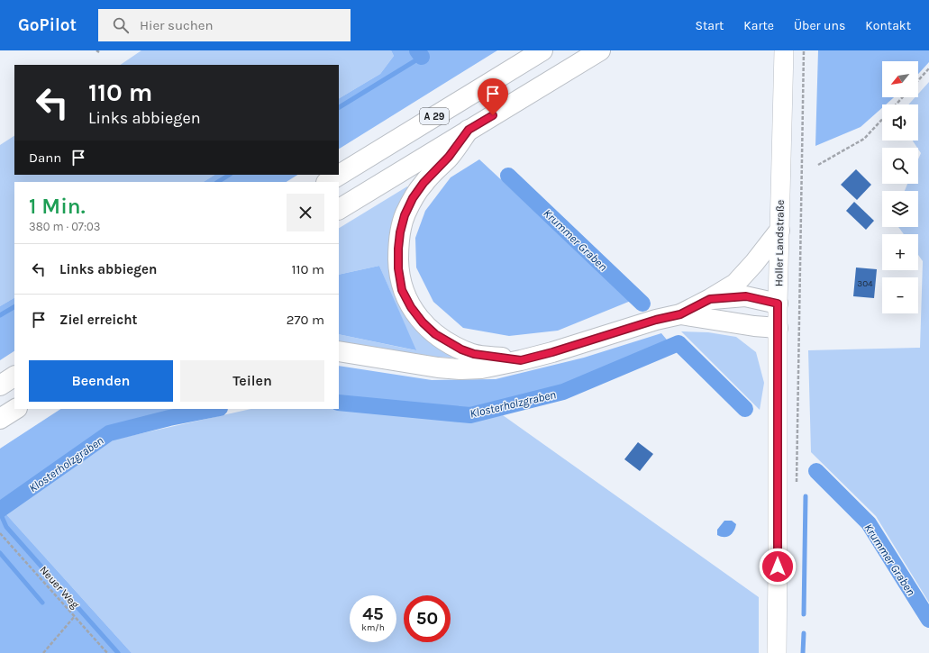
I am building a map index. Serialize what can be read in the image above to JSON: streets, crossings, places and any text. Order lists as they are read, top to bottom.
{
  "streets": {
    "highway": ["A 29"],
    "main road": ["Holler Landstraße"],
    "path": ["Neuer Weg"]
  },
  "water": ["Krummer Graben", "Klosterholzgraben"],
  "house_numbers": ["304"],
  "north": "bottom left",
  "page": {
    "header": "GoPilot",
    "search": "Hier suchen",
    "nav": [
      "Start",
      "Karte",
      "Über uns",
      "Kontakt"
    ],
    "map_buttons": ["+", "−"],
    "turn": ["110 m", "Links abbiegen"],
    "then": "Dann",
    "heading": ["1 Min.", "380 m · 07:03"],
    "list": [
      {
        "name": "Links abbiegen",
        "value": "110 m"
      },
      {
        "name": "Ziel erreicht",
        "value": "270 m"
      }
    ],
    "buttons": ["Beenden", "Teilen"],
    "speed": "45 km/h",
    "limit": "50"
  }
}
